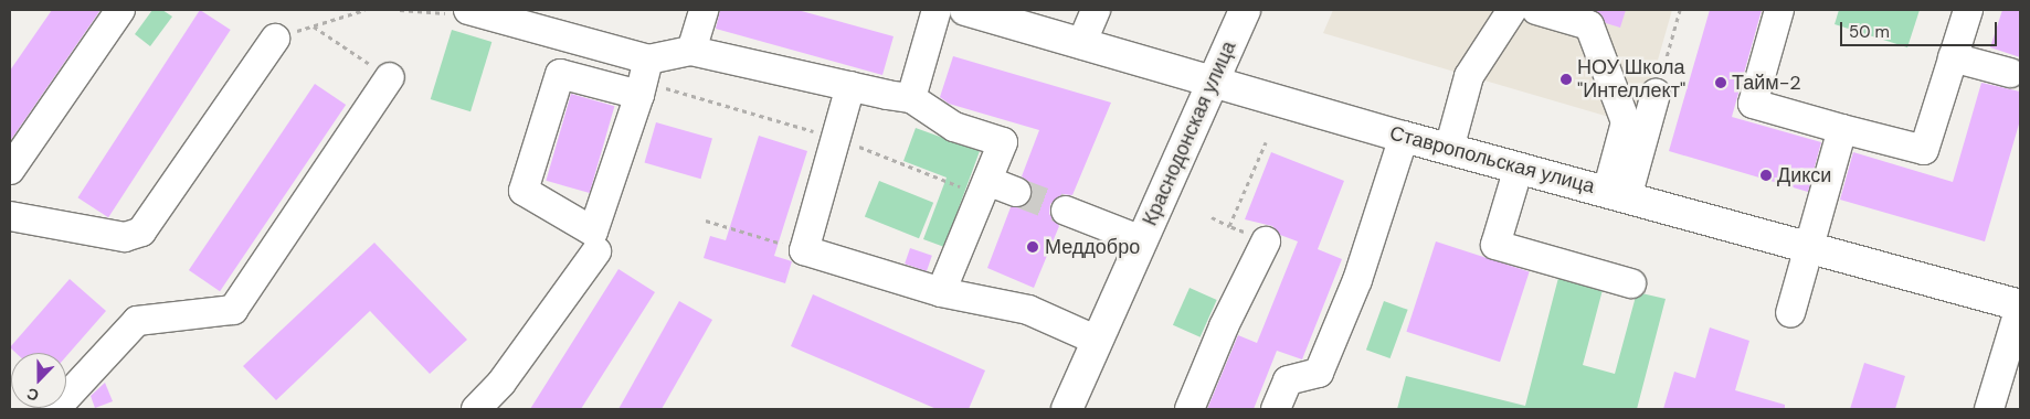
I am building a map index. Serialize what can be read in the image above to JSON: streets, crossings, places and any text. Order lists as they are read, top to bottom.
{
  "streets": {
    "main road": ["Краснодонская улица", "Ставропольская улица"]
  },
  "crossings": [
    ["Краснодонская улица", "Ставропольская улица"]
  ],
  "places": [
    "НОУ Школа \"Интеллект\"",
    "Тайм-2",
    "Дикси",
    "Меддобро"
  ],
  "scale_bar": "50 m",
  "north": "bottom"
}
